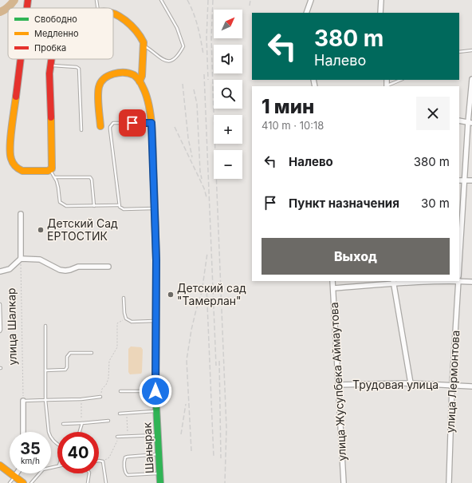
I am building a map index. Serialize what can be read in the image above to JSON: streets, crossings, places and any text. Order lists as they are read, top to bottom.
{
  "streets": {
    "street": [
      "улица Жусупбека Аймаутова",
      "улица Лермонтова",
      "Трудовая улица",
      "Шанырак"
    ],
    "path": ["улица Шалкар"]
  },
  "crossings": [
    ["улица Жусупбека Аймаутова", "Трудовая улица"],
    ["улица Лермонтова", "Трудовая улица"]
  ],
  "places": ["Детский Сад ЕРТОСТИК", "Детский сад \"Тамерлан\""],
  "legend": ["Свободно", "Медленно", "Пробка"],
  "north": "top right",
  "page": {
    "map_buttons": ["+", "−"],
    "turn": ["380 m", "Налево"],
    "heading": ["1 мин", "410 m · 10:18"],
    "list": [
      {
        "name": "Налево",
        "value": "380 m"
      },
      {
        "name": "Пункт назначения",
        "value": "30 m"
      }
    ],
    "buttons": "Выход",
    "speed": "35 km/h",
    "limit": "40"
  }
}
